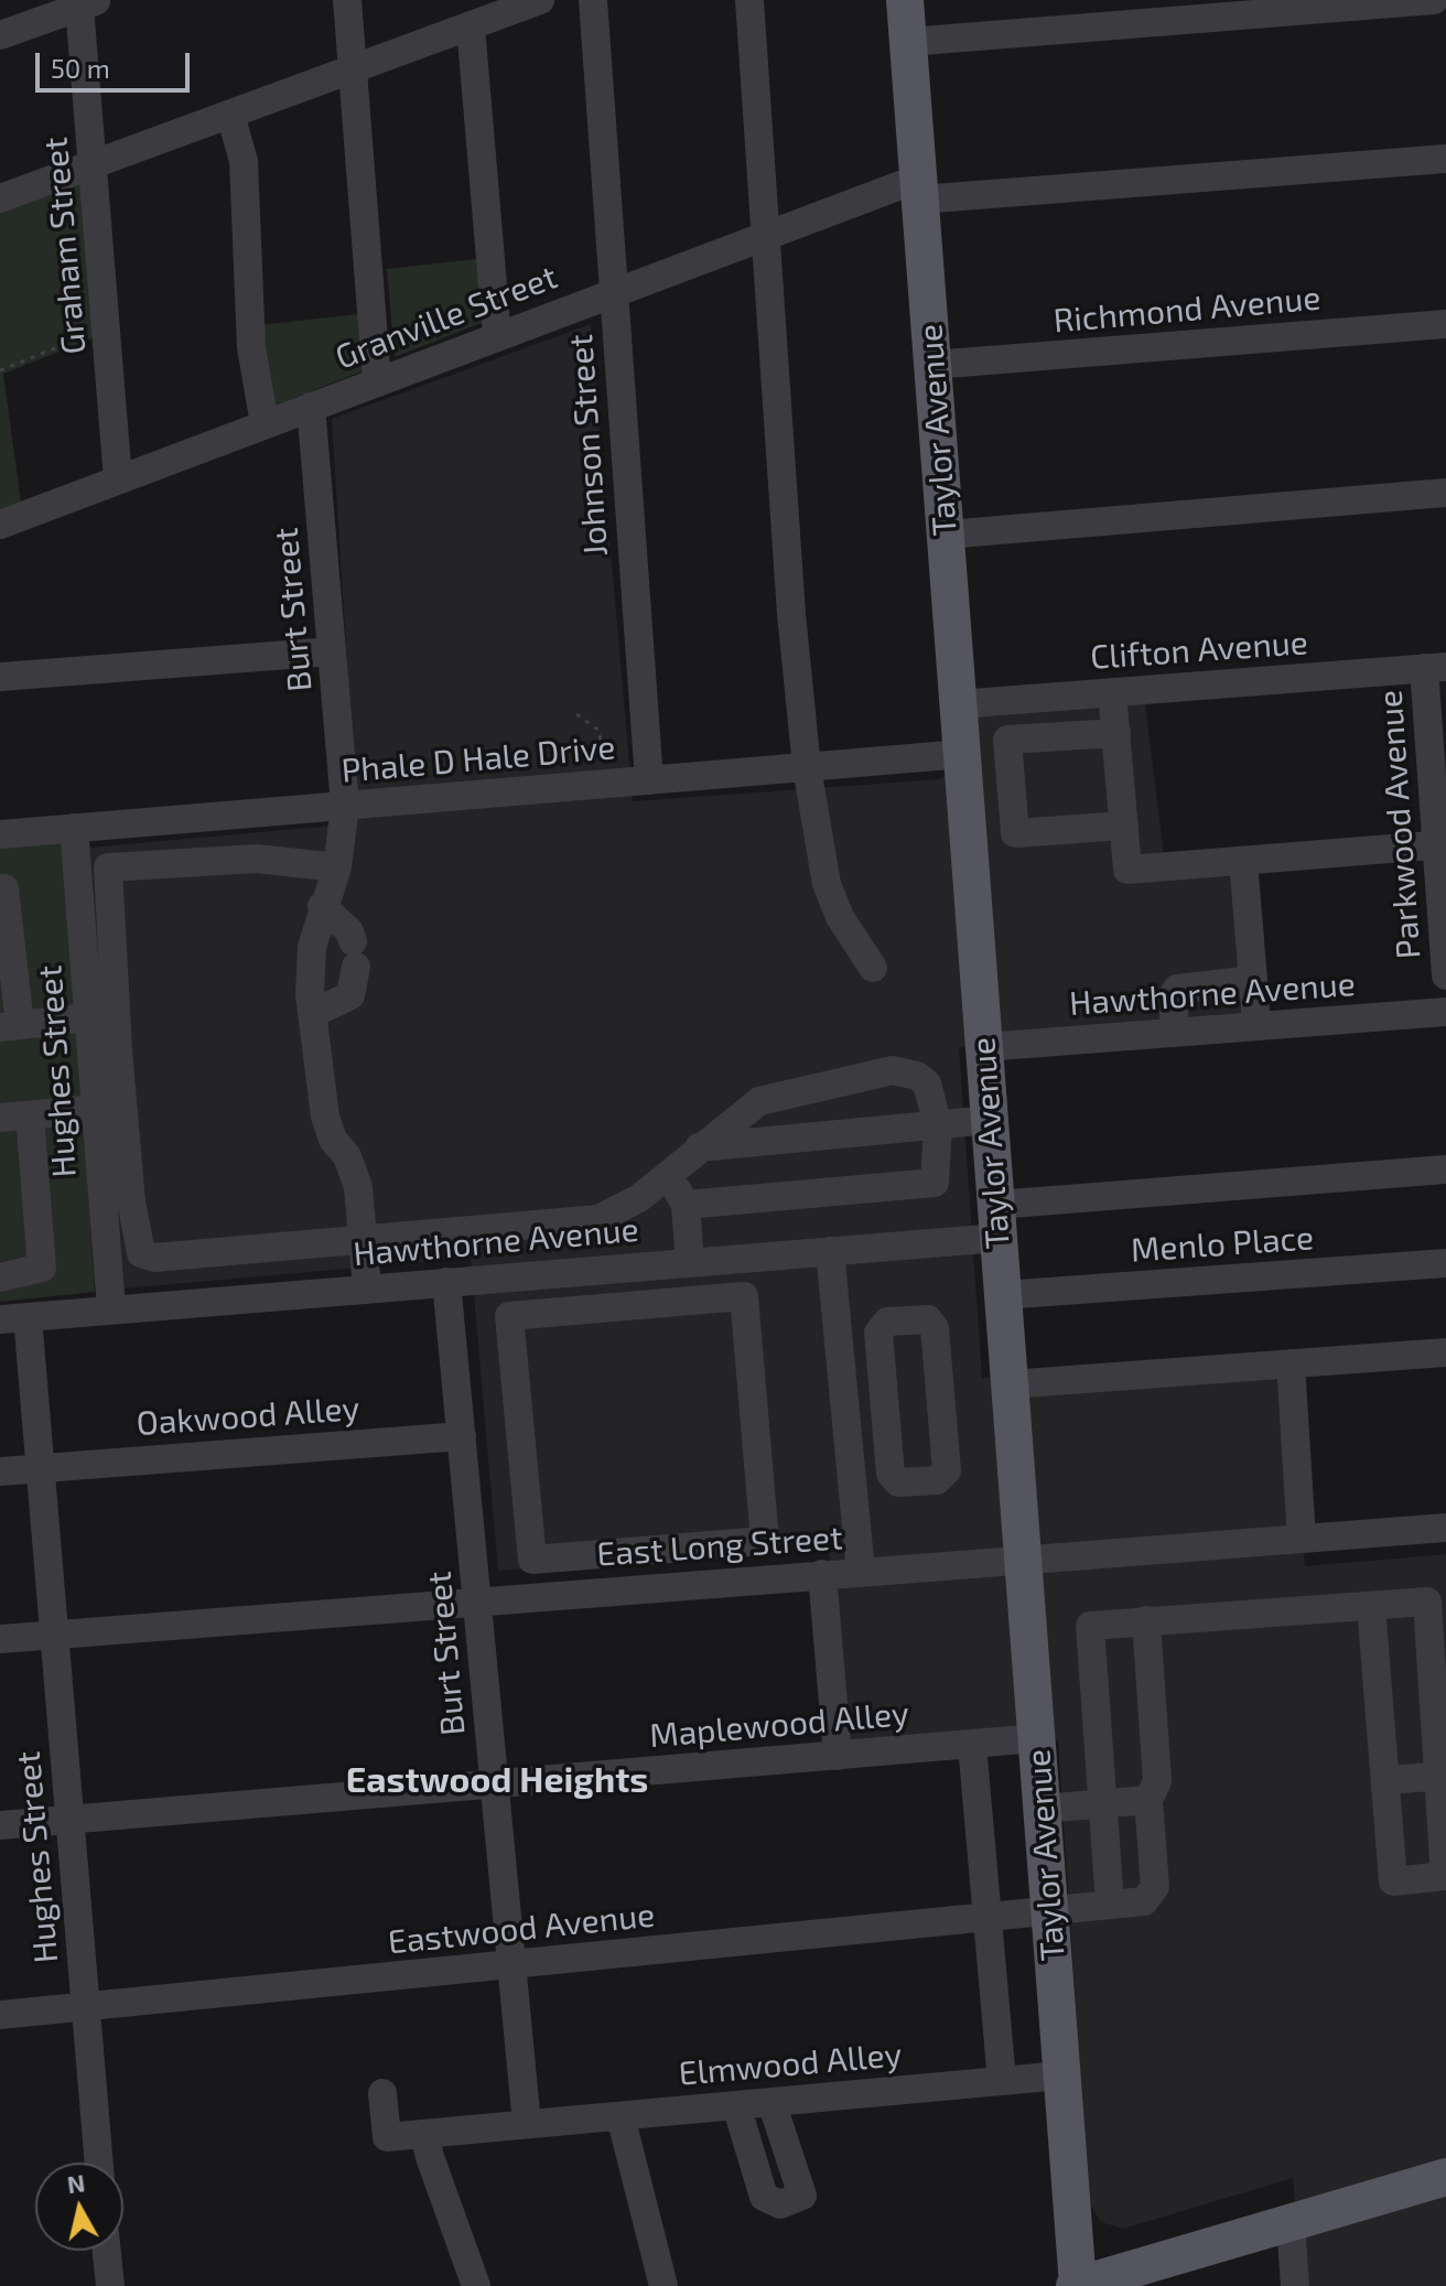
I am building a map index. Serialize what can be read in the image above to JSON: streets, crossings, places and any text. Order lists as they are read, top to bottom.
{
  "streets": {
    "main road": ["Taylor Avenue"],
    "street": [
      "Graham Street",
      "Richmond Avenue",
      "Granville Street",
      "Johnson Street",
      "Burt Street",
      "Clifton Avenue",
      "Phale D Hale Drive",
      "Parkwood Avenue",
      "Hawthorne Avenue",
      "Hughes Street",
      "Menlo Place",
      "Oakwood Alley",
      "East Long Street",
      "Maplewood Alley",
      "Eastwood Avenue",
      "Elmwood Alley"
    ]
  },
  "crossings": [
    ["Graham Street", "Granville Street"],
    ["Richmond Avenue", "Taylor Avenue"],
    ["Granville Street", "Taylor Avenue"],
    ["Granville Street", "Johnson Street"],
    ["Granville Street", "Burt Street"],
    ["Taylor Avenue", "Clifton Avenue"],
    ["Taylor Avenue", "Phale D Hale Drive"],
    ["Taylor Avenue", "Hawthorne Avenue"],
    ["Taylor Avenue", "Menlo Place"],
    ["Taylor Avenue", "East Long Street"],
    ["Taylor Avenue", "Maplewood Alley"],
    ["Taylor Avenue", "Eastwood Avenue"],
    ["Taylor Avenue", "Elmwood Alley"],
    ["Johnson Street", "Phale D Hale Drive"],
    ["Burt Street", "Phale D Hale Drive"],
    ["Burt Street", "Hawthorne Avenue"],
    ["Burt Street", "Oakwood Alley"],
    ["Burt Street", "East Long Street"],
    ["Burt Street", "Maplewood Alley"],
    ["Burt Street", "Eastwood Avenue"],
    ["Burt Street", "Elmwood Alley"],
    ["Clifton Avenue", "Parkwood Avenue"],
    ["Phale D Hale Drive", "Hughes Street"],
    ["Hawthorne Avenue", "Hughes Street"],
    ["Hughes Street", "Oakwood Alley"],
    ["Hughes Street", "East Long Street"],
    ["Hughes Street", "Maplewood Alley"],
    ["Hughes Street", "Eastwood Avenue"]
  ],
  "districts": ["Eastwood Heights"],
  "scale_bar": "50 m",
  "north": "top"
}
